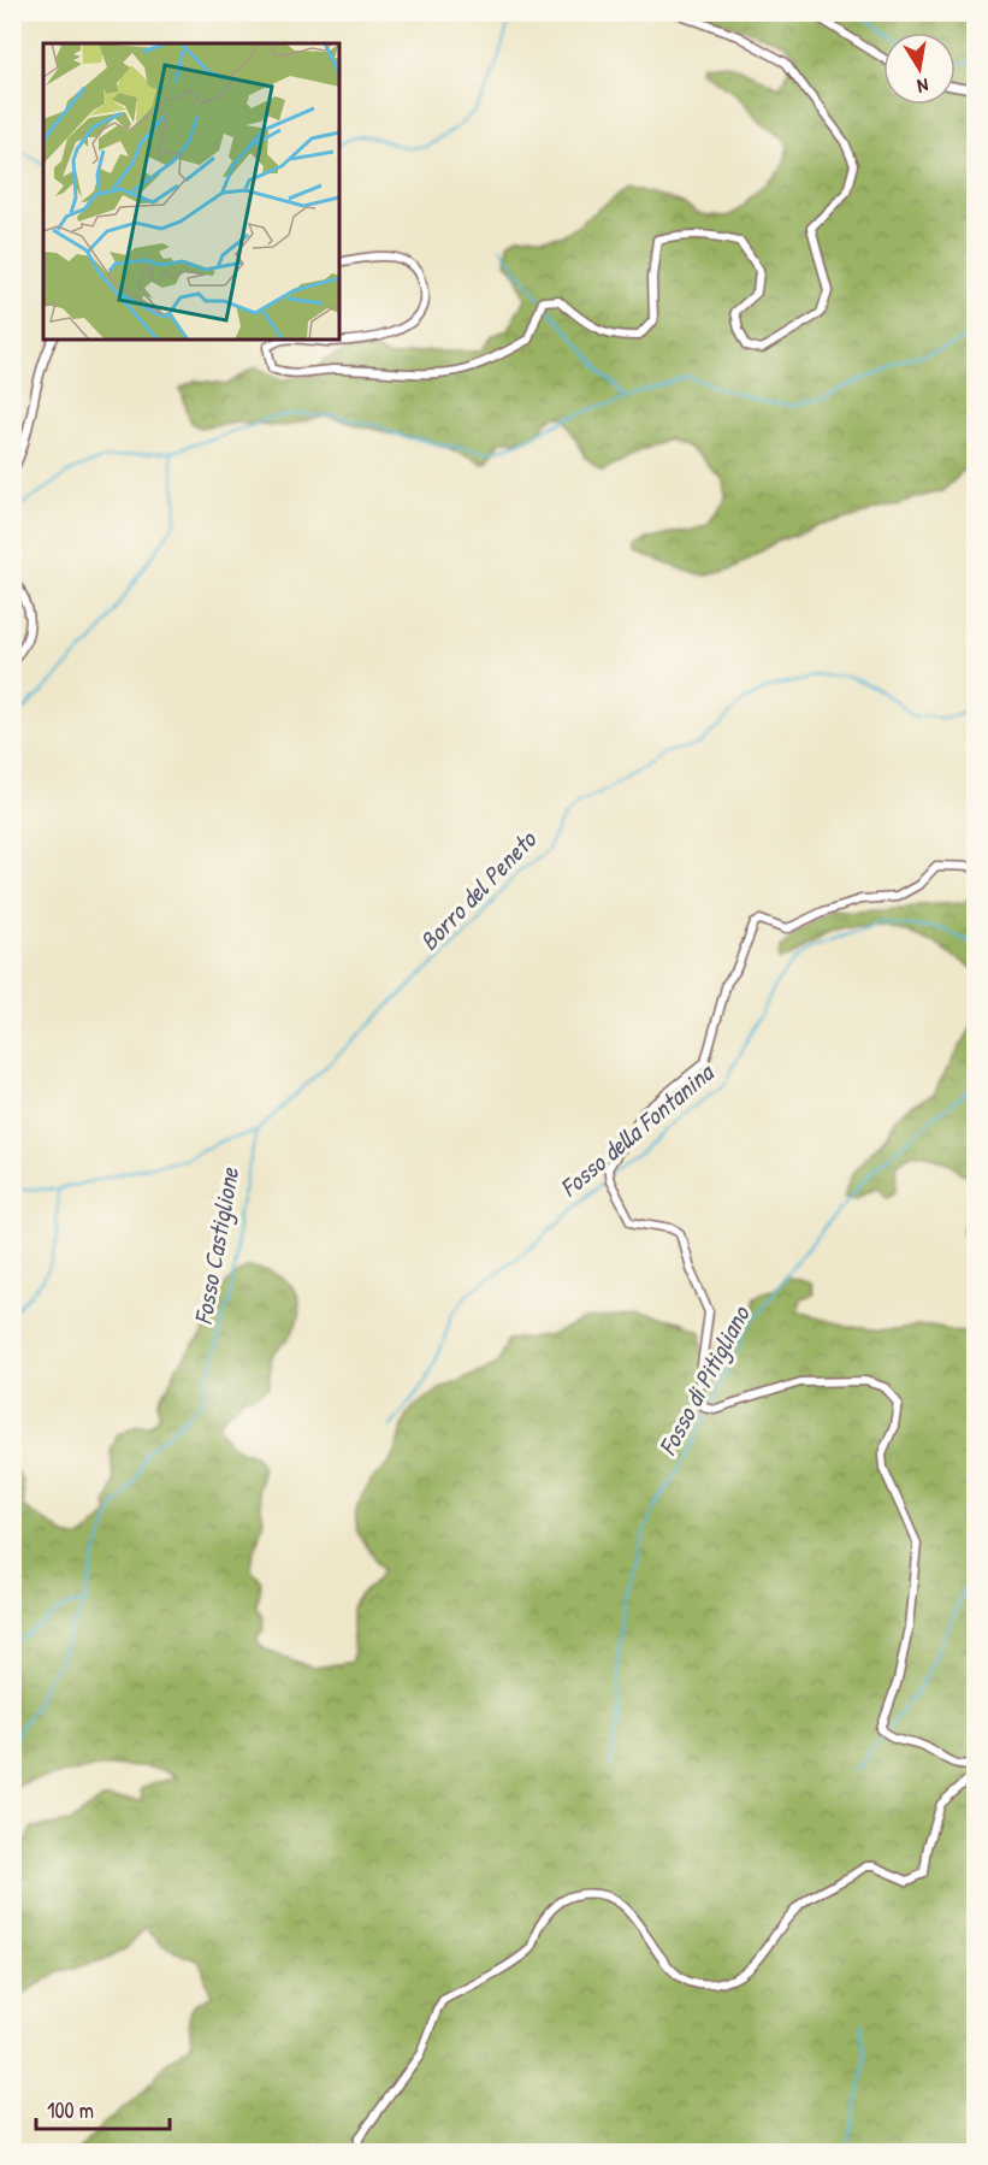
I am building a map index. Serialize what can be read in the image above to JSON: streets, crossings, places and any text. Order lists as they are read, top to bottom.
{
  "water": [
    "Borro del Peneto",
    "Fosso della Fontanina",
    "Fosso Castiglione",
    "Fosso di Pitigliano"
  ],
  "scale_bar": "100 m",
  "north": "bottom"
}
